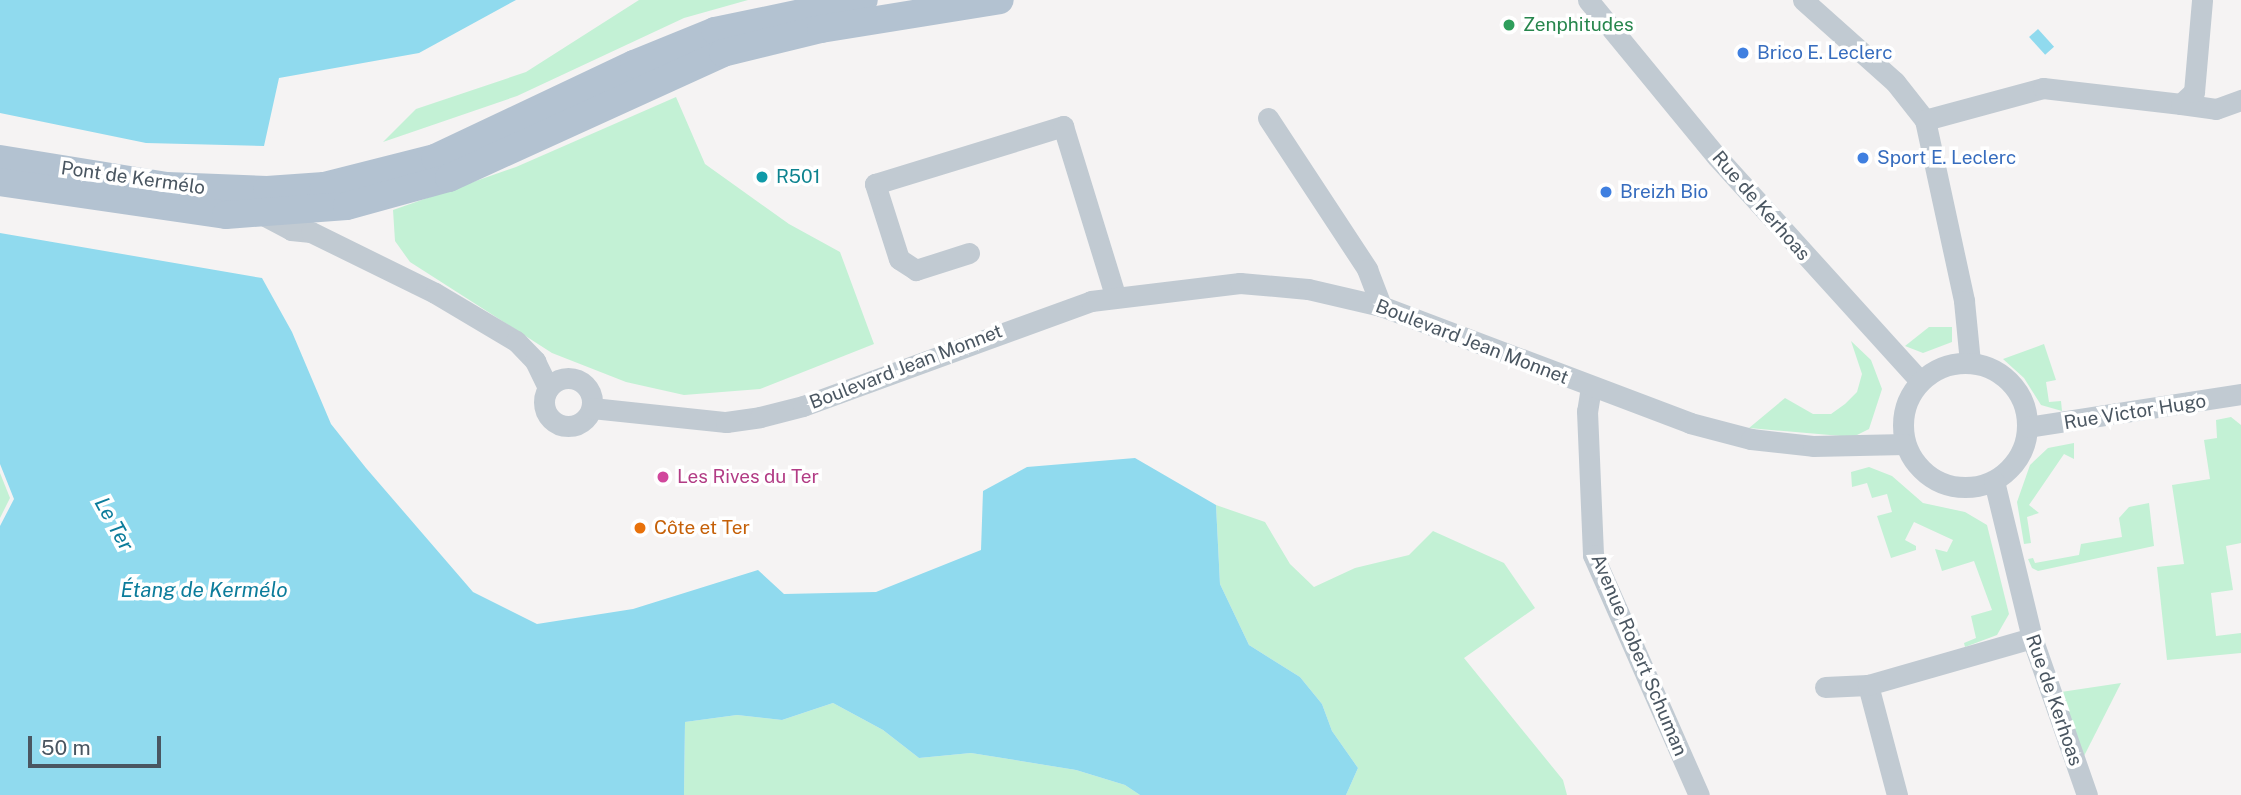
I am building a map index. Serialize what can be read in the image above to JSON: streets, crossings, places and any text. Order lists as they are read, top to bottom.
{
  "streets": {
    "main road": ["Pont de Kermélo"],
    "street": [
      "Rue de Kerhoas",
      "Boulevard Jean Monnet",
      "Rue Victor Hugo",
      "Avenue Robert Schuman"
    ]
  },
  "crossings": [
    ["Rue de Kerhoas", "Boulevard Jean Monnet"],
    ["Rue de Kerhoas", "Rue Victor Hugo"],
    ["Boulevard Jean Monnet", "Rue Victor Hugo"],
    ["Boulevard Jean Monnet", "Avenue Robert Schuman"]
  ],
  "water": ["Le Ter", "Étang de Kermélo"],
  "places": [
    "Zenphitudes",
    "Brico E. Leclerc",
    "Sport E. Leclerc",
    "R501",
    "Breizh Bio",
    "Les Rives du Ter",
    "Côte et Ter"
  ],
  "scale_bar": "50 m"
}
